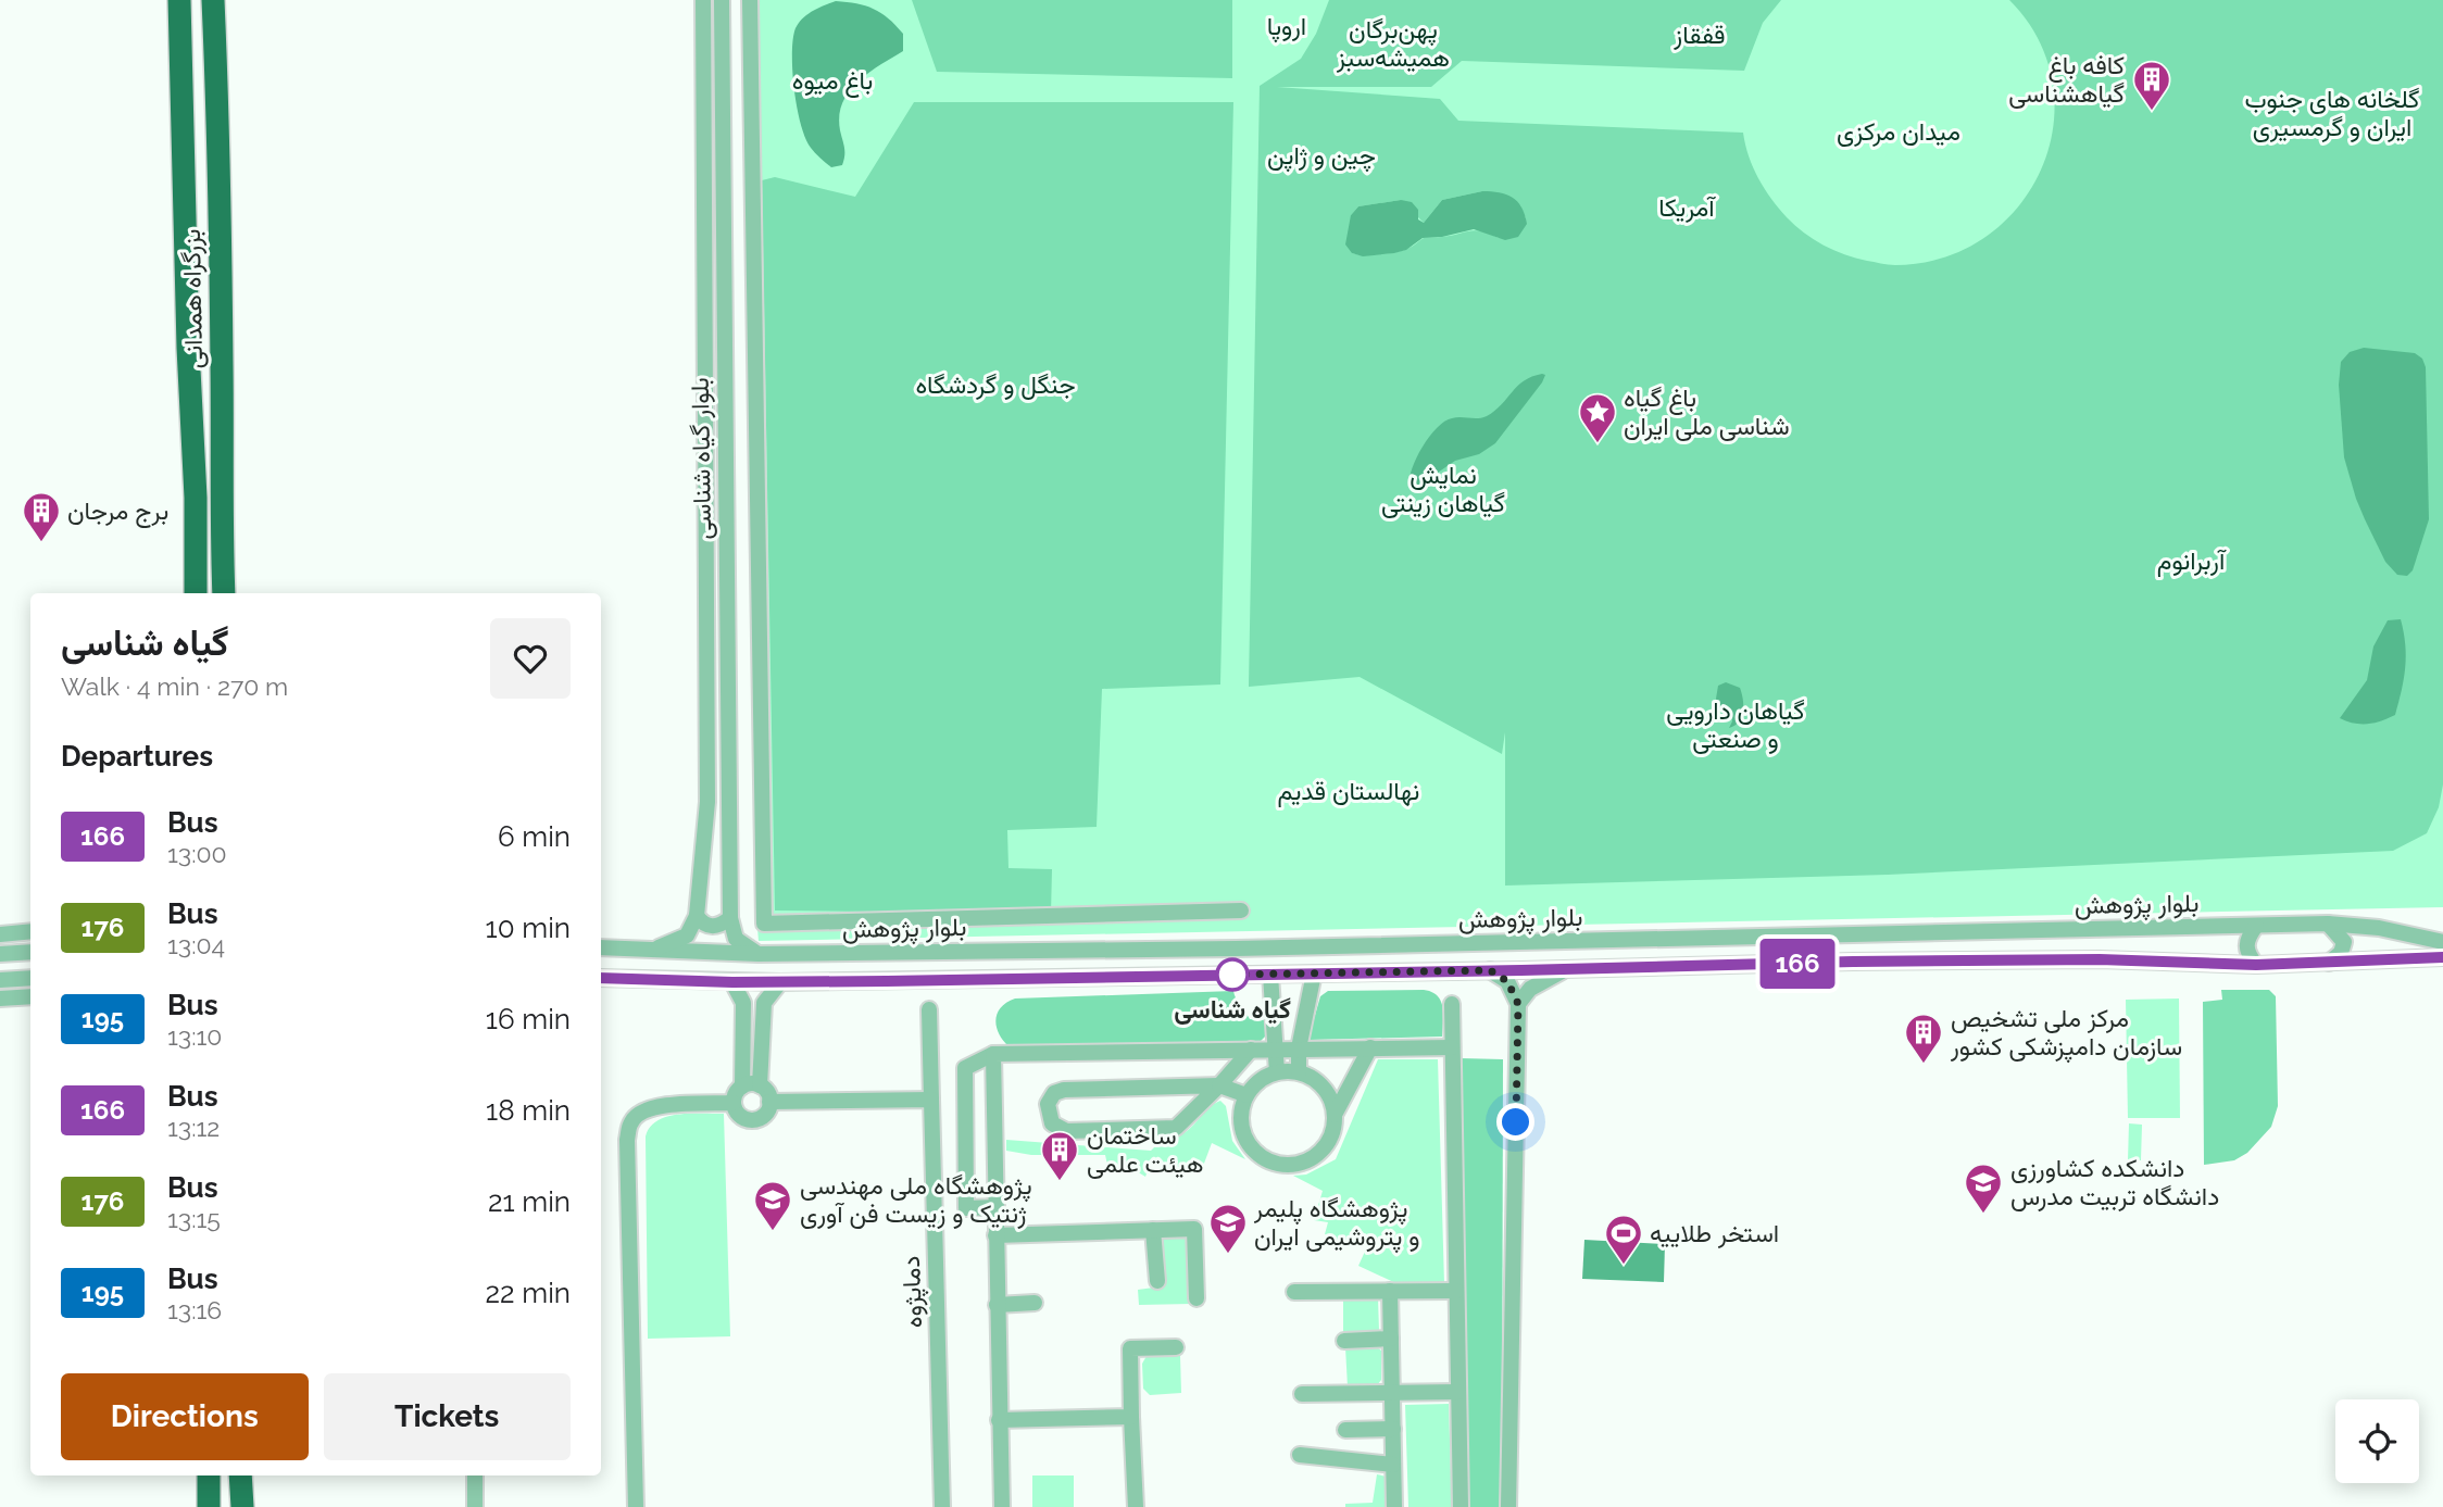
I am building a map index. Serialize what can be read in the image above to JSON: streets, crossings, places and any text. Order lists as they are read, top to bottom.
{
  "streets": {
    "highway": ["بزرگراه همدانی"],
    "street": ["بلوار گیاه شناسی", "بلوار پژوهش", "دماپژوه"]
  },
  "parks": [
    "اروپا",
    "پهن‌برگان همیشه‌سبز",
    "قفقاز",
    "باغ میوه",
    "گلخانه های جنوب ایران و گرمسیری",
    "میدان مرکزی",
    "چین و ژاپن",
    "آمریکا",
    "جنگل و گردشگاه",
    "نمایش گیاهان زینتی",
    "آربرانوم",
    "گیاهان دارویی و صنعتی",
    "نهالستان قدیم"
  ],
  "places": {
    "building": [
      "کافه باغ گیاهشناسی",
      "برج مرجان",
      "مرکز ملی تشخیص سازمان دامپزشکی کشور",
      "ساختمان هیئت علمی"
    ],
    "place": ["باغ گیاه‌ شناسی ملی ایران"],
    "other": ["گیاه شناسی"],
    "school or university": ["دانشکده کشاورزی دانشگاه تربیت مدرس", "پژوهشگاه ملی مهندسی ژنتیک و زیست فن آوری", "پژوهشگاه پلیمر و پتروشیمی ایران"],
    "sports": ["استخر طلاییه"]
  },
  "lines": ["bus line 166"],
  "page": {
    "on_map": "166",
    "heading": [
      ["گیاه شناسی", "Walk · 4 min · 270 m"],
      "Departures"
    ],
    "list": [
      {
        "mark": "166",
        "name": "Bus",
        "note": "13:00",
        "value": "6 min"
      },
      {
        "mark": "176",
        "name": "Bus",
        "note": "13:04",
        "value": "10 min"
      },
      {
        "mark": "195",
        "name": "Bus",
        "note": "13:10",
        "value": "16 min"
      },
      {
        "mark": "166",
        "name": "Bus",
        "note": "13:12",
        "value": "18 min"
      },
      {
        "mark": "176",
        "name": "Bus",
        "note": "13:15",
        "value": "21 min"
      },
      {
        "mark": "195",
        "name": "Bus",
        "note": "13:16",
        "value": "22 min"
      }
    ],
    "buttons": ["Directions", "Tickets"]
  }
}
